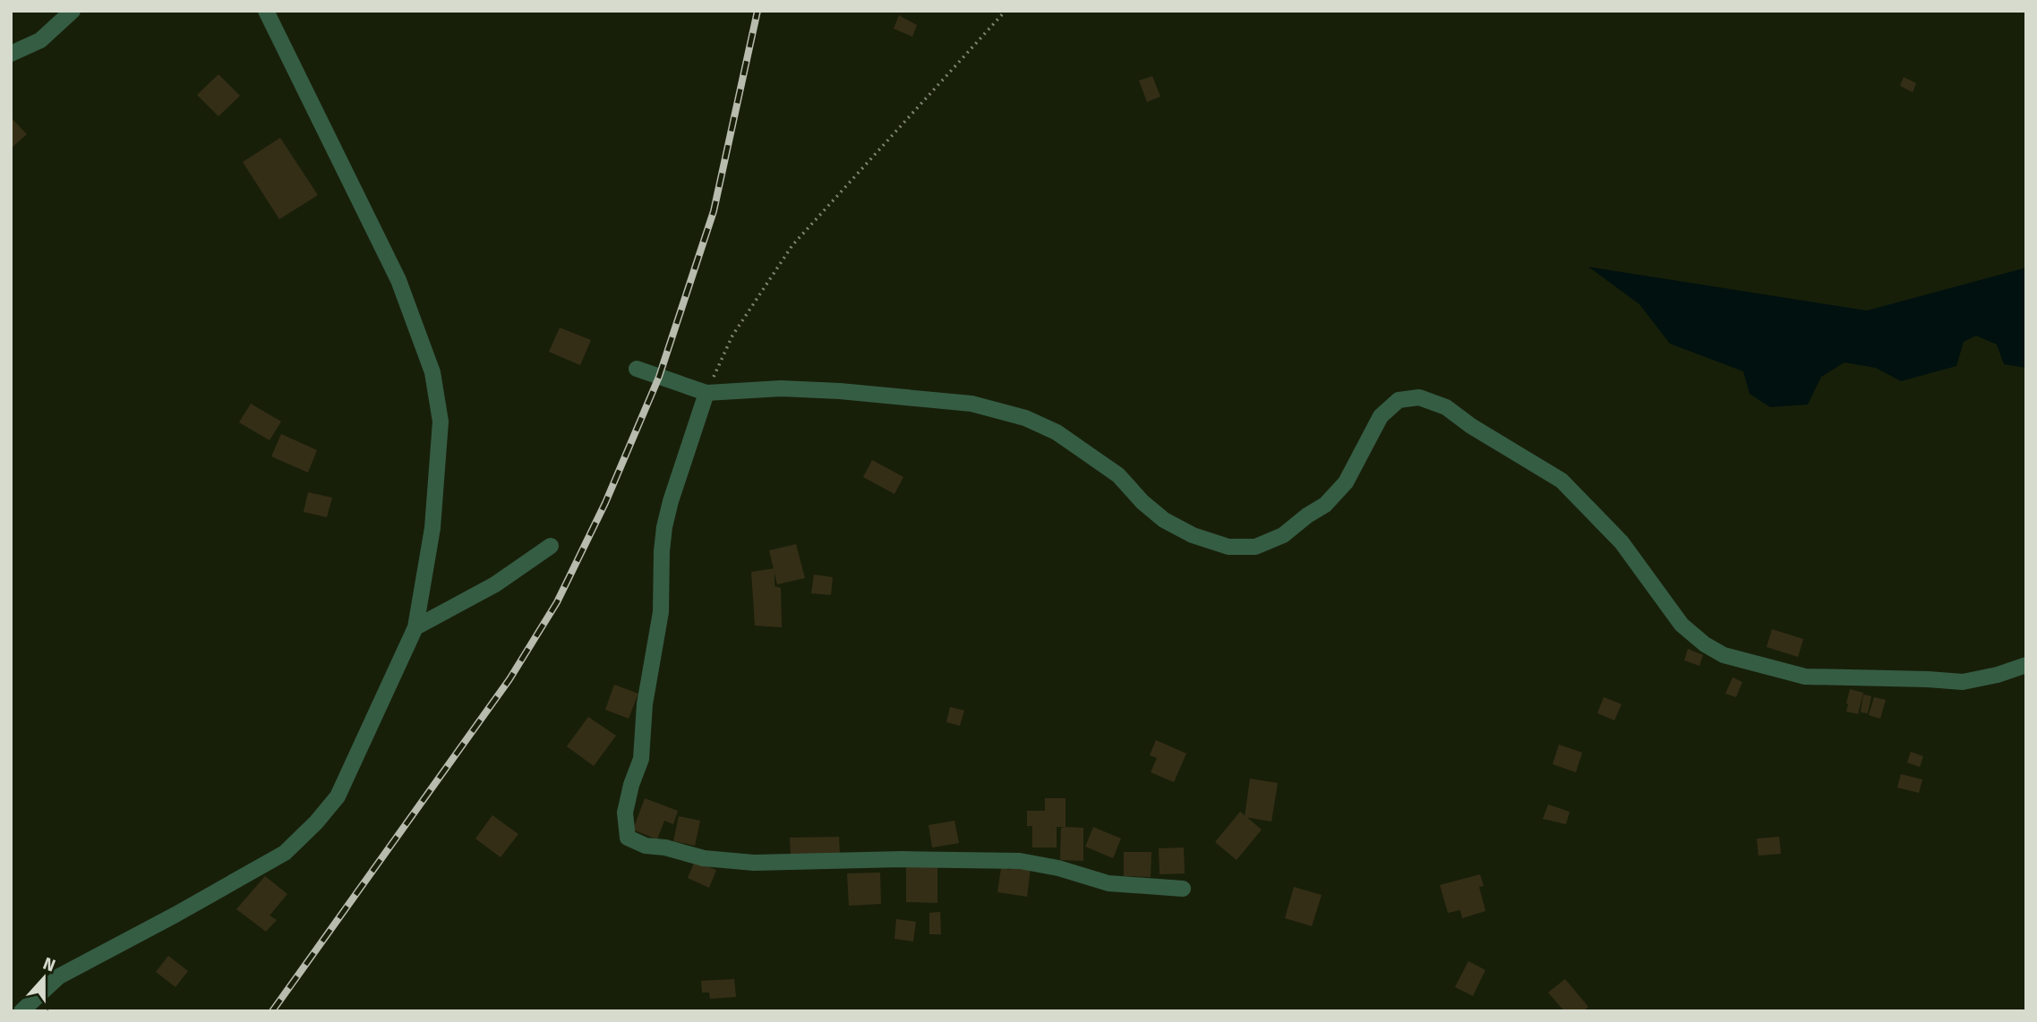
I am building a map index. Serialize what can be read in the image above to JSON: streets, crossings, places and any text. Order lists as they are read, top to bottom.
{
  "north": "top"
}
